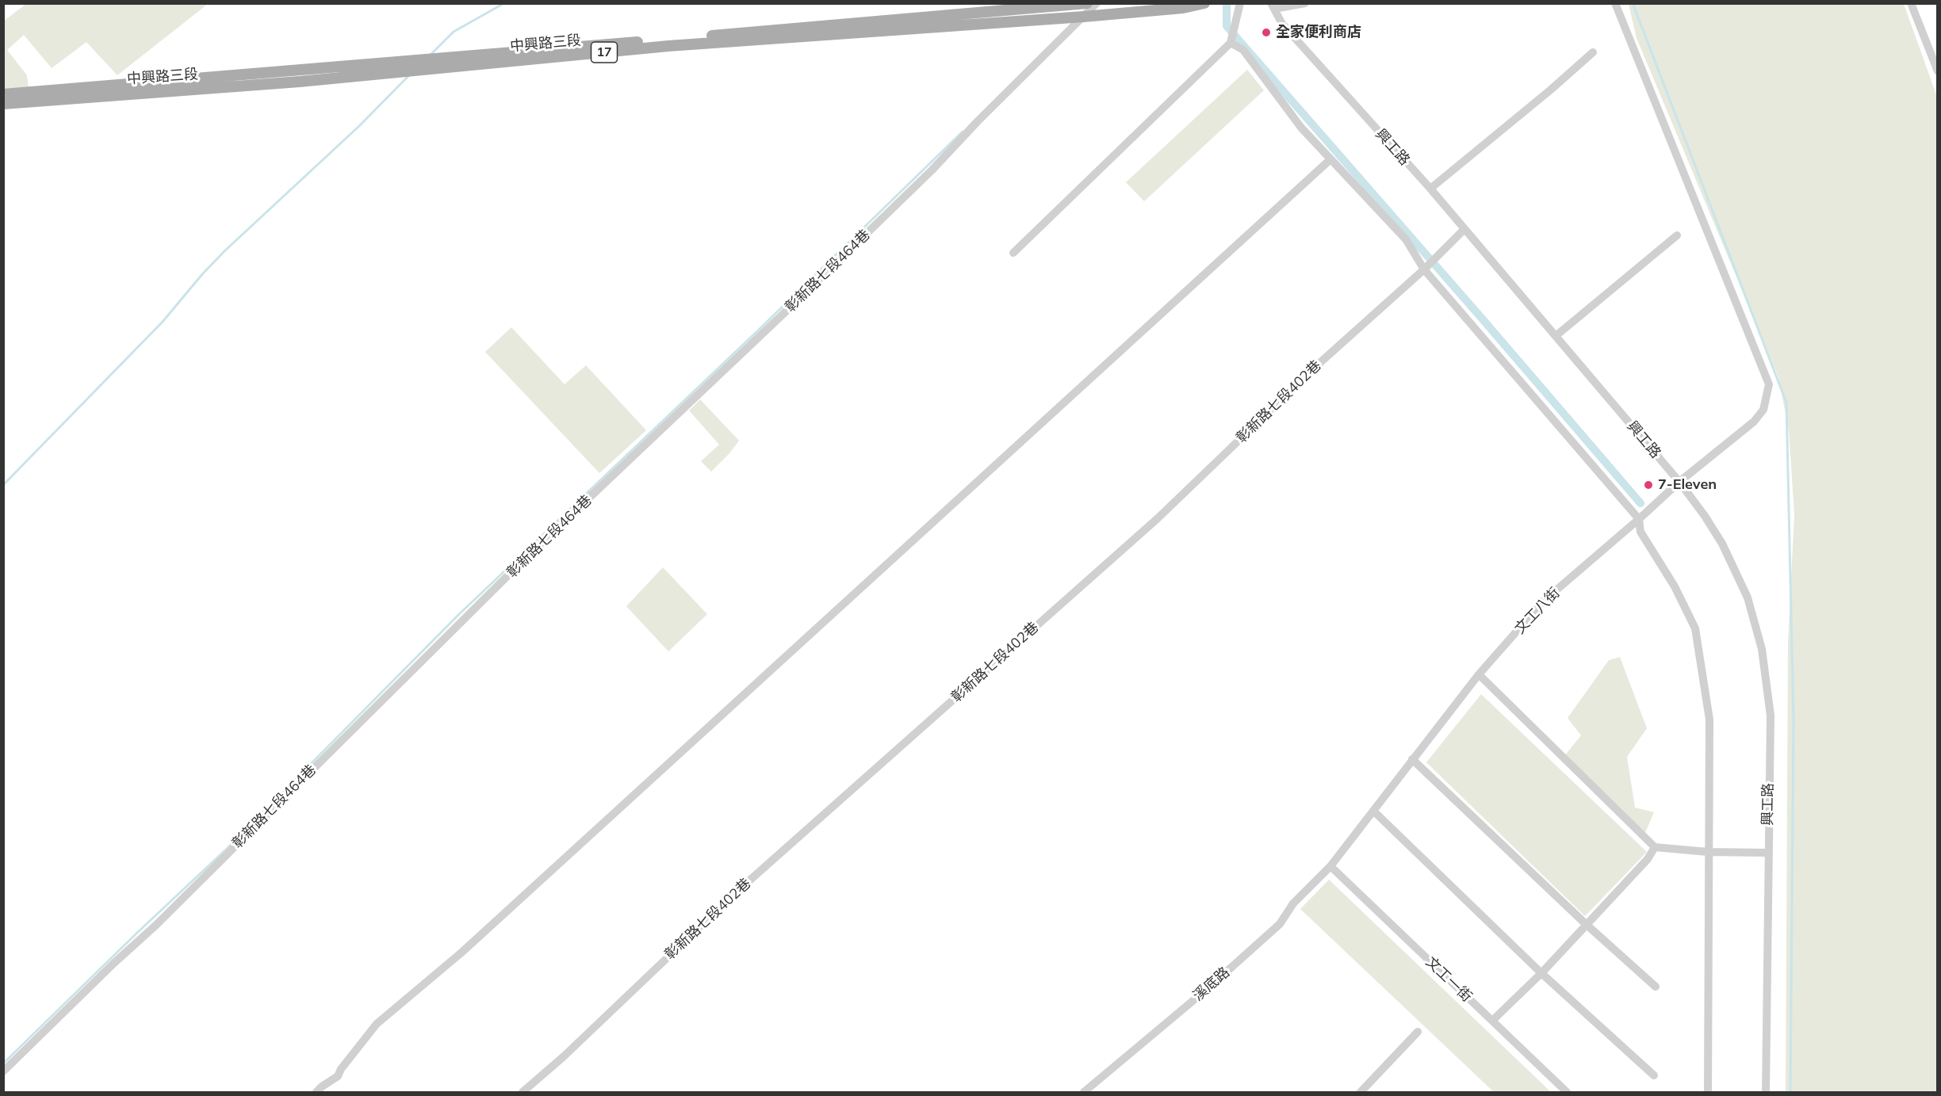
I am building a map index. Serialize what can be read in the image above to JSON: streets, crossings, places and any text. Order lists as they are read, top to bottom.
{
  "streets": {
    "main road": ["中興路三段", "17"],
    "street": [
      "興工路",
      "彰新路七段464巷",
      "彰新路七段402巷",
      "文工八街",
      "文工一街",
      "溪底路"
    ]
  },
  "crossings": [
    ["中興路三段", "彰新路七段464巷"],
    ["興工路", "彰新路七段402巷"],
    ["興工路", "文工八街"],
    ["文工八街", "文工一街"],
    ["文工八街", "溪底路"],
    ["文工一街", "溪底路"]
  ],
  "places": ["全家便利商店", "7-Eleven"]
}
